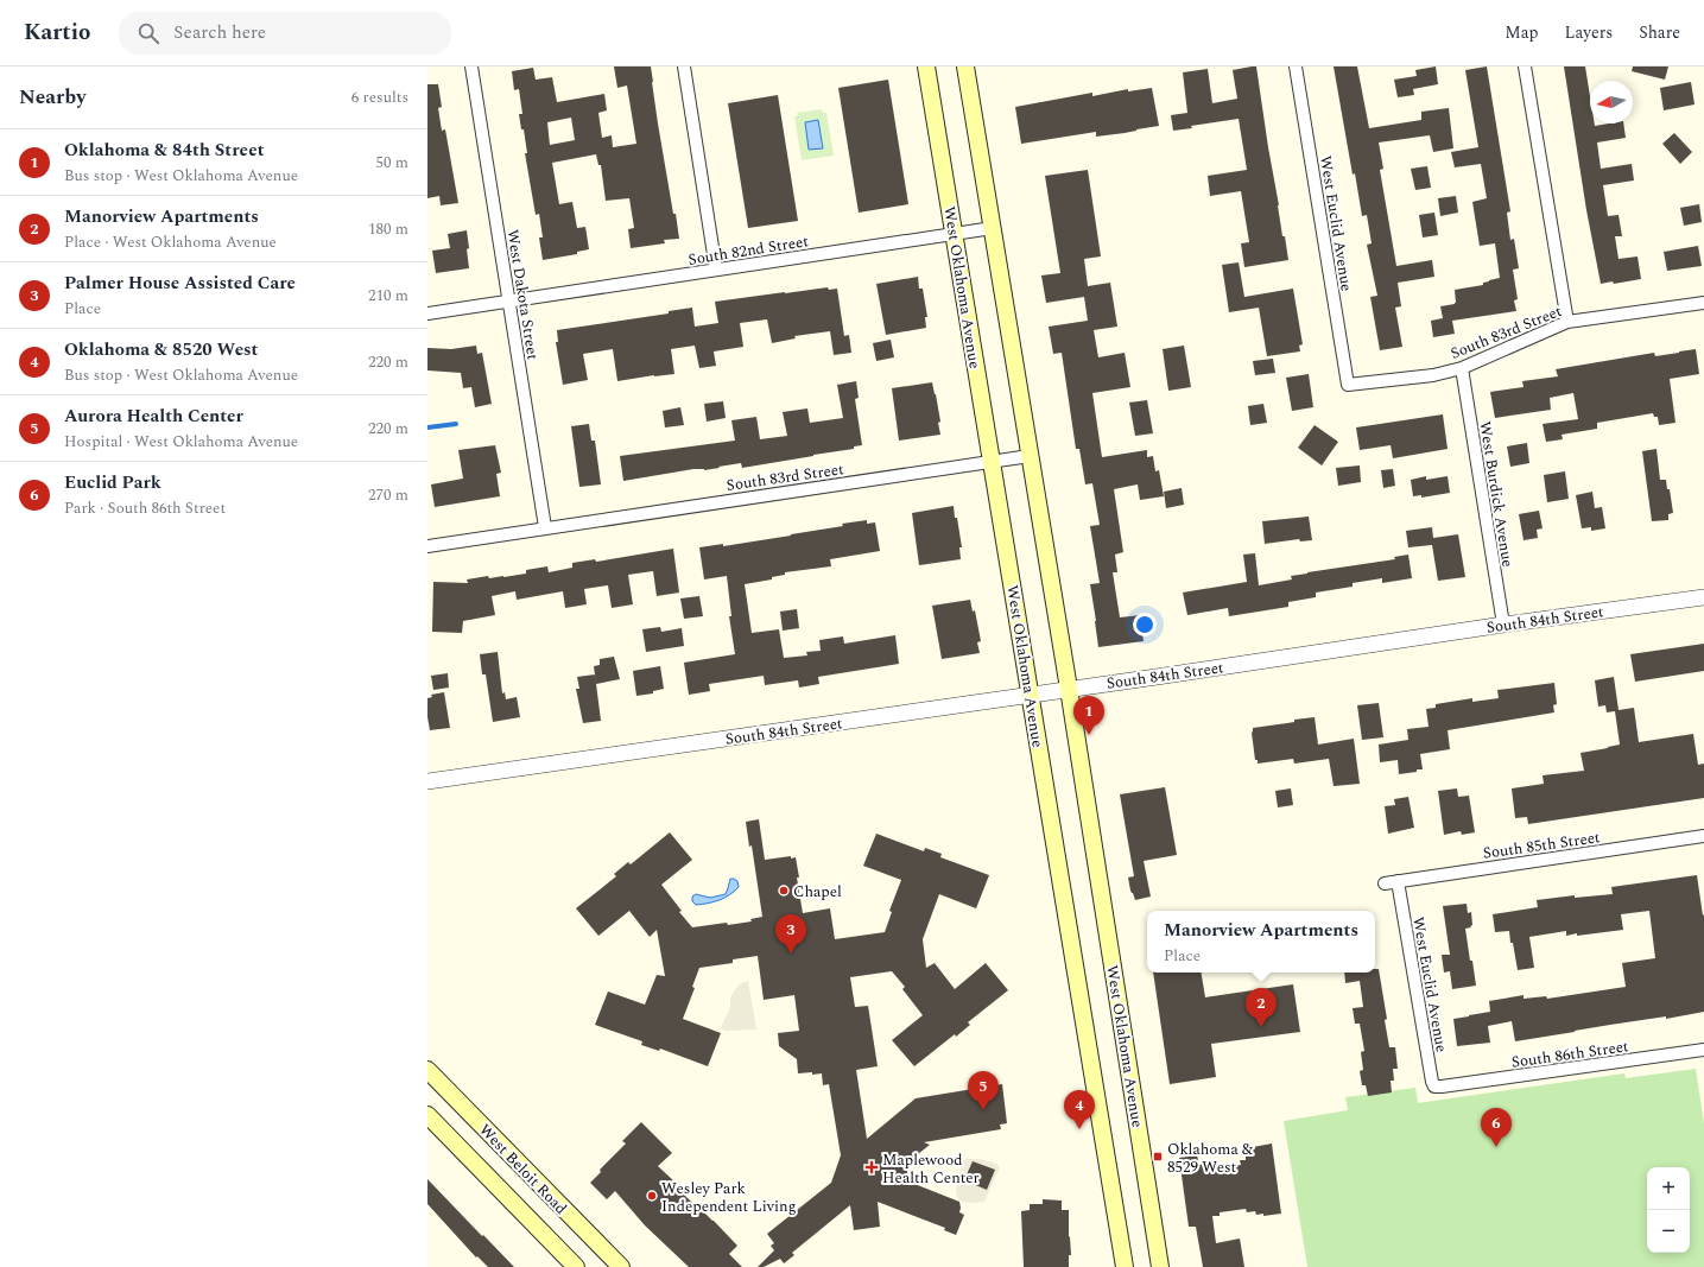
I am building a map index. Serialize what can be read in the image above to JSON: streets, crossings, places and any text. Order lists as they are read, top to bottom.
{
  "streets": {
    "main road": ["West Oklahoma Avenue", "West Beloit Road"],
    "street": [
      "West Euclid Avenue",
      "South 82nd Street",
      "West Dakota Street",
      "South 83rd Street",
      "West Burdick Avenue",
      "South 84th Street",
      "South 85th Street",
      "South 86th Street"
    ]
  },
  "crossings": [
    ["West Euclid Avenue", "South 83rd Street"],
    ["West Euclid Avenue", "South 85th Street"],
    ["West Euclid Avenue", "South 86th Street"],
    ["South 82nd Street", "West Oklahoma Avenue"],
    ["South 82nd Street", "West Dakota Street"],
    ["West Oklahoma Avenue", "South 83rd Street"],
    ["West Oklahoma Avenue", "South 84th Street"],
    ["West Dakota Street", "South 83rd Street"],
    ["South 83rd Street", "West Burdick Avenue"],
    ["West Burdick Avenue", "South 84th Street"]
  ],
  "places": {
    "other": ["Chapel", "Wesley Park Independent Living"],
    "transit": ["Oklahoma & 8529 West"],
    "health": ["Maplewood Health Center"]
  },
  "north": "left",
  "page": {
    "header": "Kartio",
    "search": "Search here",
    "nav": ["Map", "Layers", "Share"],
    "heading": ["Nearby", "6 results"],
    "list": [
      {
        "mark": "1",
        "name": "Oklahoma & 84th Street",
        "note": "Bus stop · West Oklahoma Avenue",
        "value": "50 m"
      },
      {
        "mark": "2",
        "name": "Manorview Apartments",
        "note": "Place · West Oklahoma Avenue",
        "value": "180 m"
      },
      {
        "mark": "3",
        "name": "Palmer House Assisted Care",
        "note": "Place",
        "value": "210 m"
      },
      {
        "mark": "4",
        "name": "Oklahoma & 8520 West",
        "note": "Bus stop · West Oklahoma Avenue",
        "value": "220 m"
      },
      {
        "mark": "5",
        "name": "Aurora Health Center",
        "note": "Hospital · West Oklahoma Avenue",
        "value": "220 m"
      },
      {
        "mark": "6",
        "name": "Euclid Park",
        "note": "Park · South 86th Street",
        "value": "270 m"
      }
    ],
    "pins": [
      "1",
      "3",
      "2",
      "5",
      "4",
      "6"
    ],
    "popup": ["Manorview Apartments", "Place"],
    "map_buttons": ["+", "−"]
  }
}
